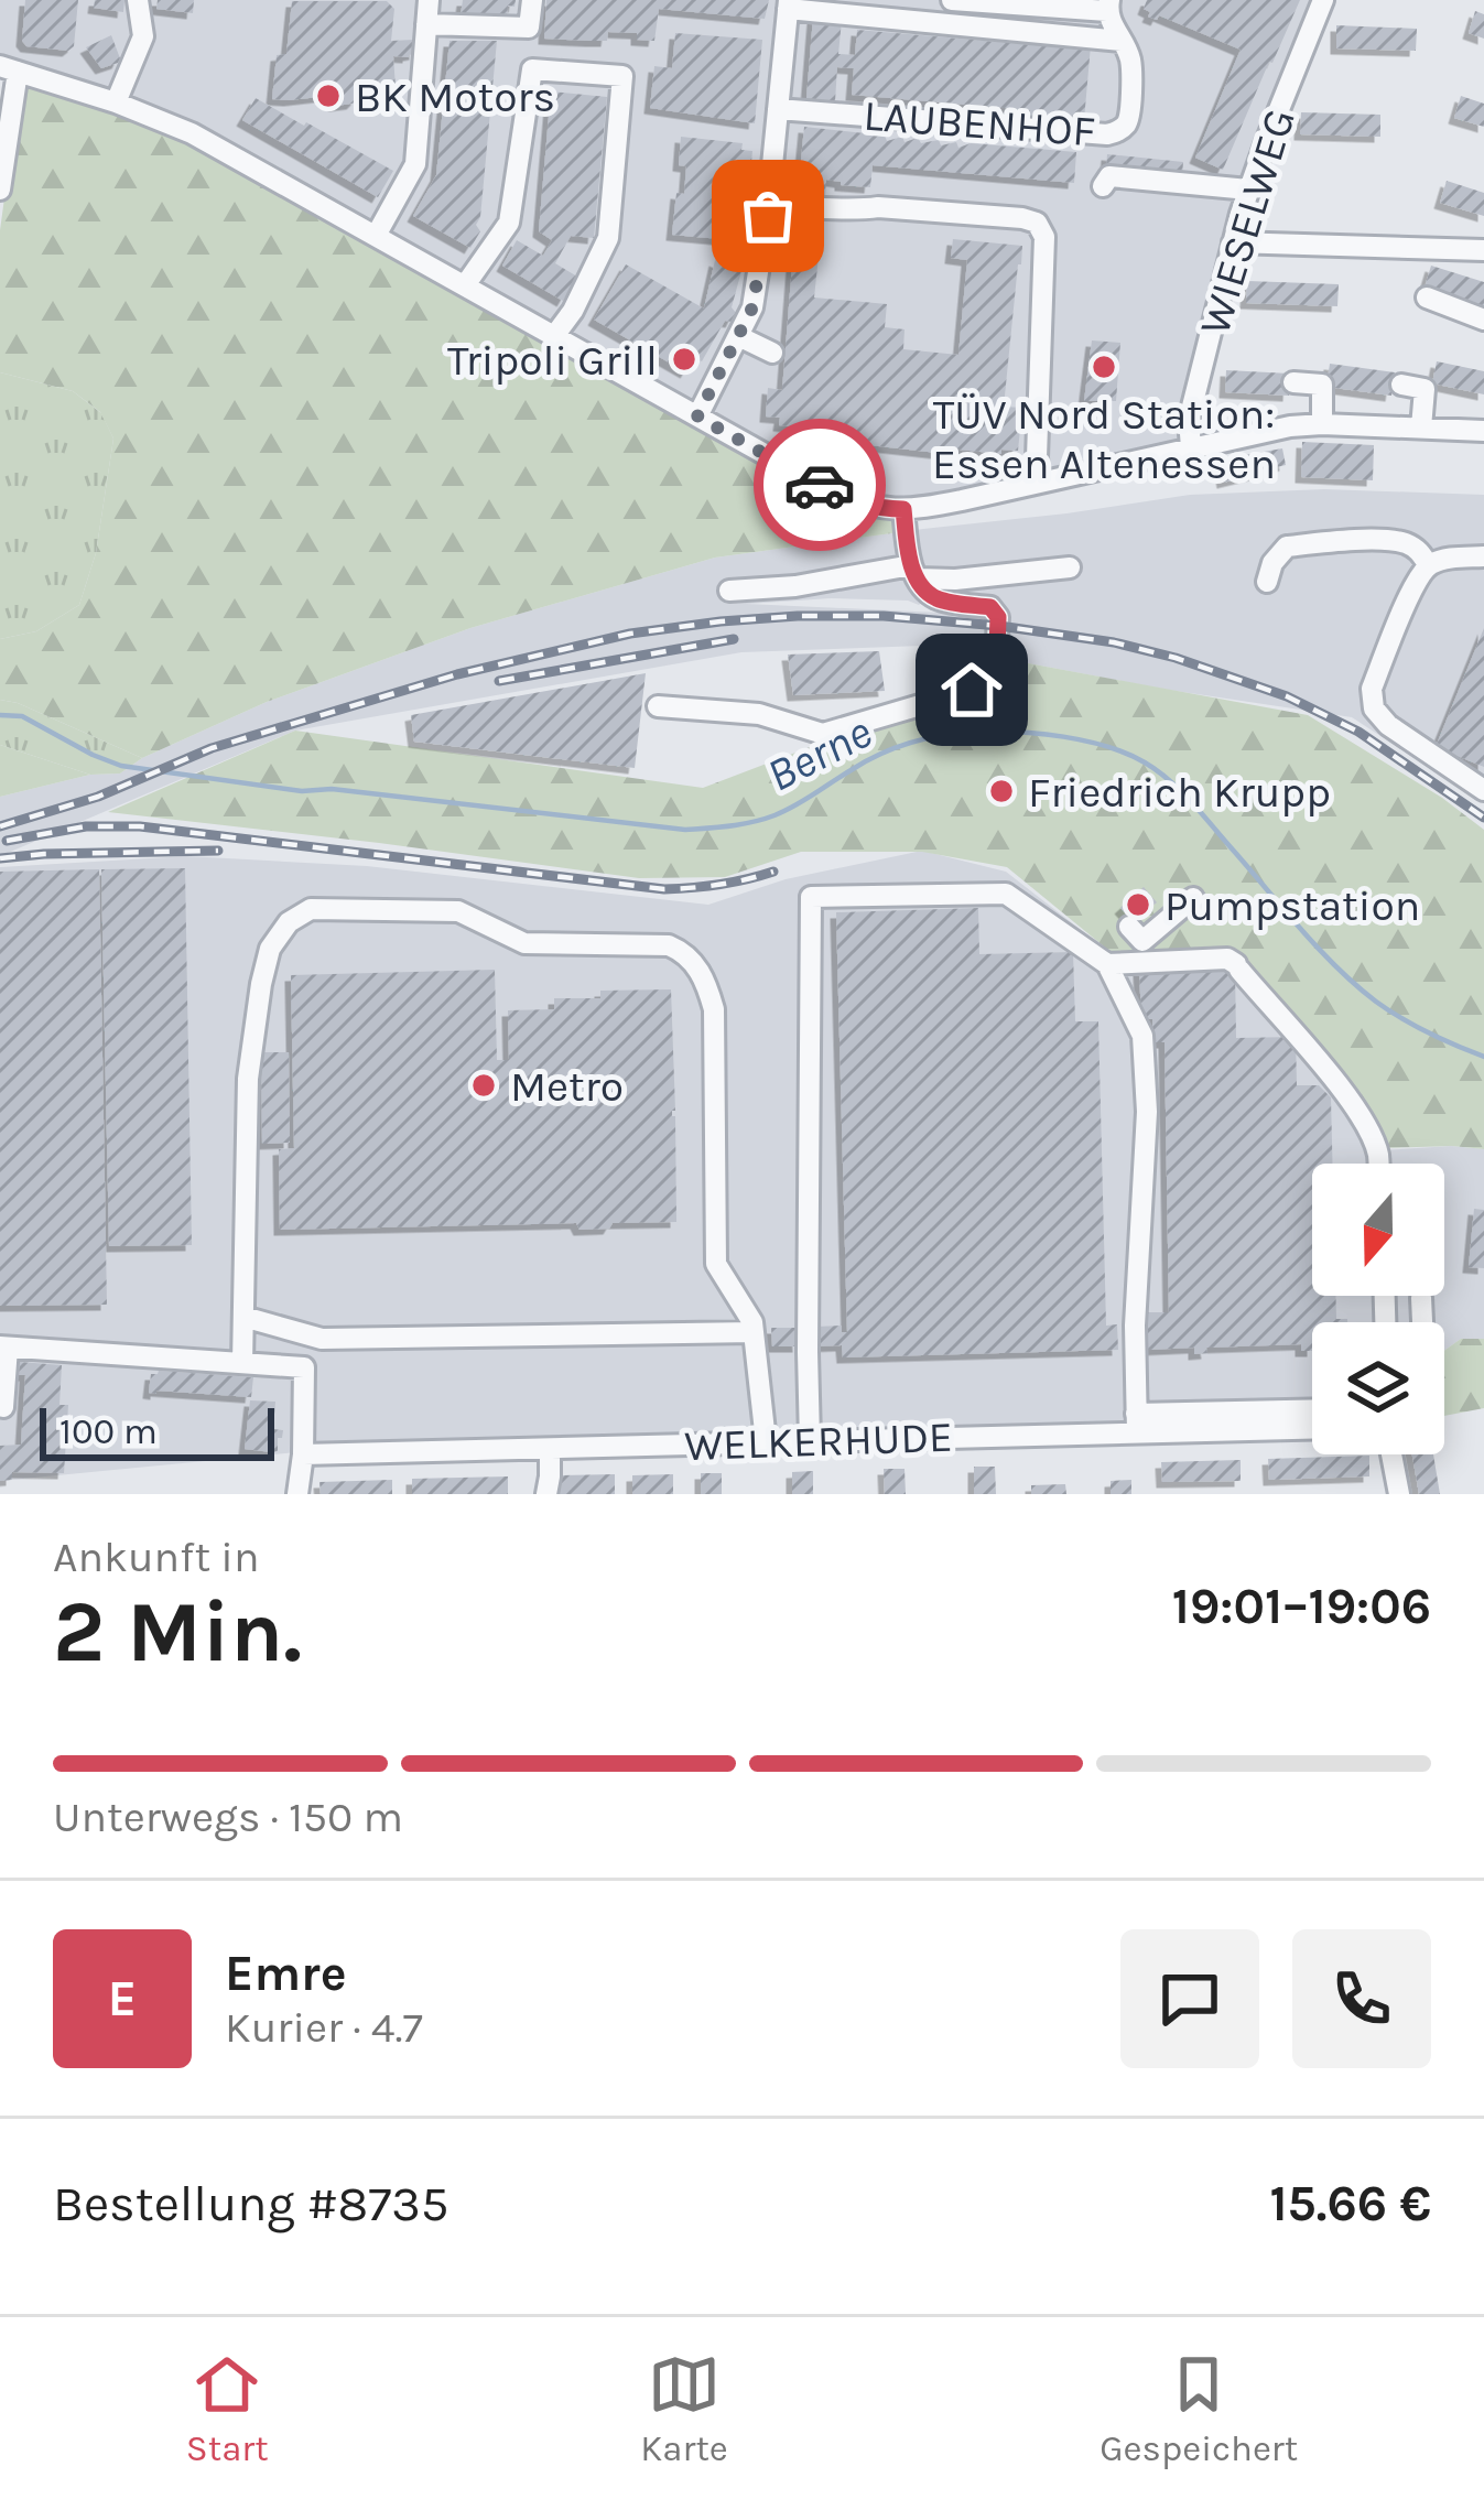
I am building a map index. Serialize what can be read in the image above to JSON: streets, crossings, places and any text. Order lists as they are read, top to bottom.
{
  "streets": {
    "street": ["LAUBENHOF", "WIESELWEG", "WELKERHUDE"]
  },
  "water": ["Berne"],
  "places": [
    "BK Motors",
    "Tripoli Grill",
    "TÜV Nord Station: Essen Altenessen",
    "Friedrich Krupp",
    "Pumpstation",
    "Metro"
  ],
  "scale_bar": "100 m",
  "north": "bottom",
  "page": {
    "scale": "100 m",
    "heading": ["2 Min.", "Ankunft in", "19:01–19:06"],
    "panel": [
      "Emre",
      "Kurier · 4.7",
      "Bestellung #8735",
      "15.66 €"
    ],
    "bar": "Unterwegs · 150 m",
    "round": "E",
    "tabs": ["Start", "Karte", "Gespeichert"]
  }
}
